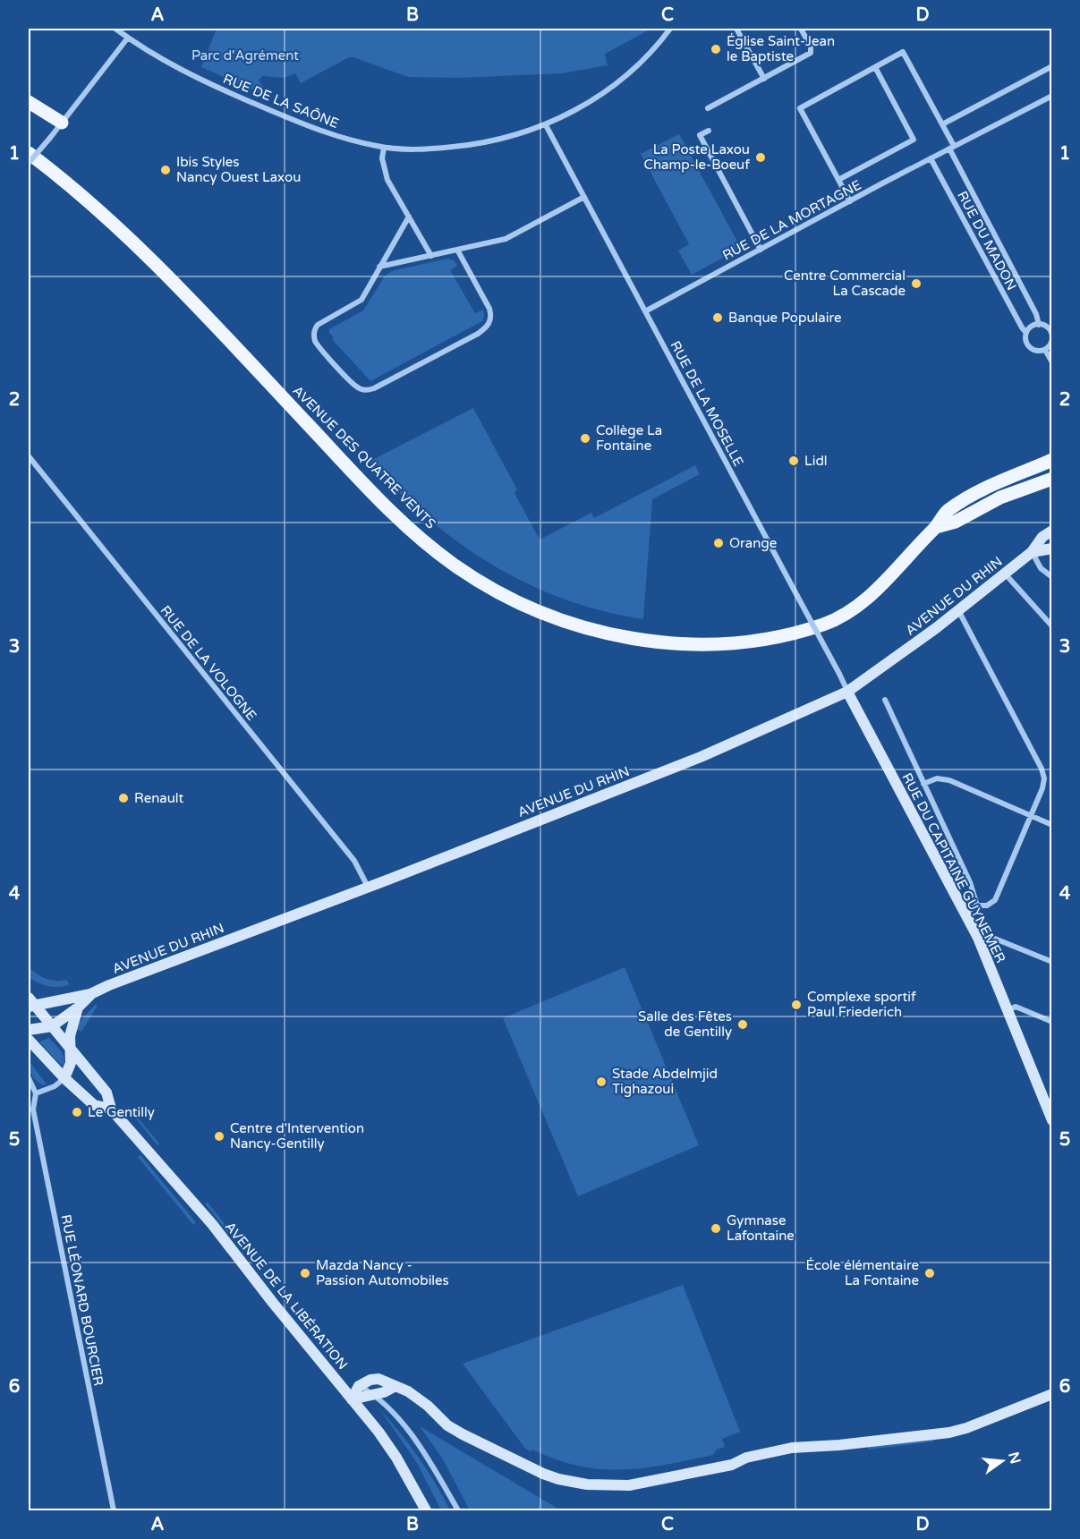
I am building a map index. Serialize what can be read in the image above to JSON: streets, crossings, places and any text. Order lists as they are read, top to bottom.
{
  "streets": {
    "main road": [
      "AVENUE DES QUATRE VENTS",
      "AVENUE DU RHIN",
      "RUE DU CAPITAINE GUYNEMER",
      "AVENUE DE LA LIBÉRATION"
    ],
    "street": [
      "RUE DE LA SAÔNE",
      "RUE DE LA MORTAGNE",
      "RUE DU MADON",
      "RUE DE LA MOSELLE",
      "RUE DE LA VOLOGNE",
      "RUE LÉONARD BOURCIER"
    ]
  },
  "crossings": [
    ["RUE DE LA SAÔNE", "RUE DE LA MOSELLE"],
    ["RUE DE LA MORTAGNE", "RUE DU MADON"],
    ["RUE DE LA MORTAGNE", "RUE DE LA MOSELLE"],
    ["RUE DE LA MOSELLE", "AVENUE DU RHIN"],
    ["RUE DE LA MOSELLE", "RUE DU CAPITAINE GUYNEMER"],
    ["AVENUE DU RHIN", "RUE DE LA VOLOGNE"],
    ["AVENUE DU RHIN", "RUE DU CAPITAINE GUYNEMER"],
    ["AVENUE DU RHIN", "AVENUE DE LA LIBÉRATION"]
  ],
  "parks": ["Parc d'Agrément"],
  "places": [
    "Église Saint-Jean le Baptiste",
    "La Poste Laxou Champ-le-Boeuf",
    "Ibis Styles Nancy Ouest Laxou",
    "Centre Commercial La Cascade",
    "Banque Populaire",
    "Collège La Fontaine",
    "Lidl",
    "Orange",
    "Renault",
    "Complexe sportif Paul Friederich",
    "Salle des Fêtes de Gentilly",
    "Stade Abdelmjid Tighazoui",
    "Le Gentilly",
    "Centre d'Intervention Nancy-Gentilly",
    "Gymnase Lafontaine",
    "Mazda Nancy - Passion Automobiles",
    "École élémentaire La Fontaine"
  ],
  "north": "right",
  "grid": {
    "columns": [
      "A",
      "B",
      "C",
      "D"
    ],
    "rows": [
      "1",
      "2",
      "3",
      "4",
      "5",
      "6"
    ]
  }
}
